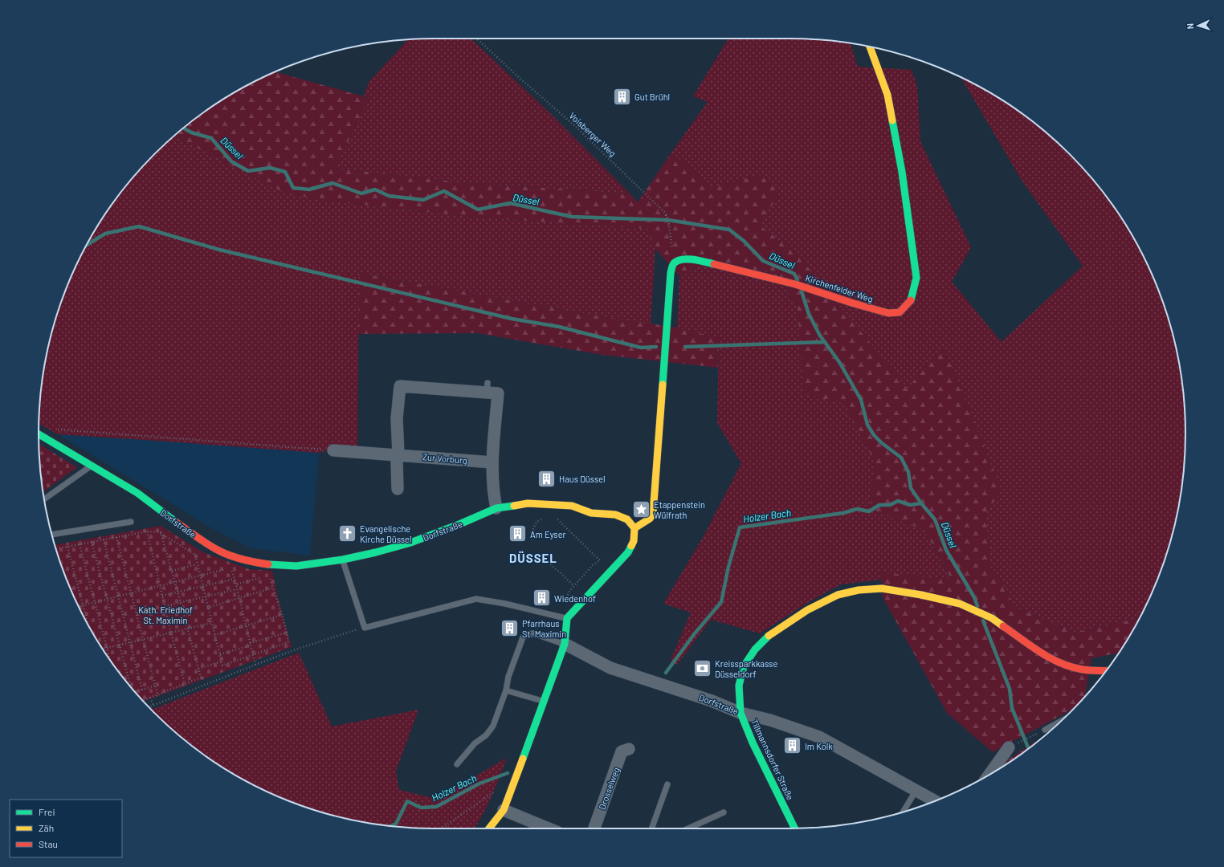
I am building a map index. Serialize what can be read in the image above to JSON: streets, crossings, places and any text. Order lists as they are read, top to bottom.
{
  "streets": {
    "street": [
      "Kirchenfelder Weg",
      "Zur Vorburg",
      "Dorfstraße",
      "Tillmannsdorfer Straße",
      "Drosselweg"
    ],
    "path": ["Voisberger Weg"]
  },
  "crossings": [
    ["Voisberger Weg", "Kirchenfelder Weg"],
    ["Dorfstraße", "Tillmannsdorfer Straße"]
  ],
  "districts": ["DÜSSEL"],
  "water": ["Düssel", "Holzer Bach"],
  "parks": ["Kath. Friedhof St. Maximin"],
  "places": {
    "building": [
      "Gut Brühl",
      "Haus Düssel",
      "Am Eyser",
      "Wiedenhof",
      "Pfarrhaus St. Maximin",
      "Im Kolk"
    ],
    "place": ["Etappenstein Wülfrath"],
    "church": ["Evangelische Kirche Düssel"],
    "bank": ["Kreissparkkasse Düsseldorf"]
  },
  "legend": ["Frei", "Zäh", "Stau"],
  "north": "left"
}
